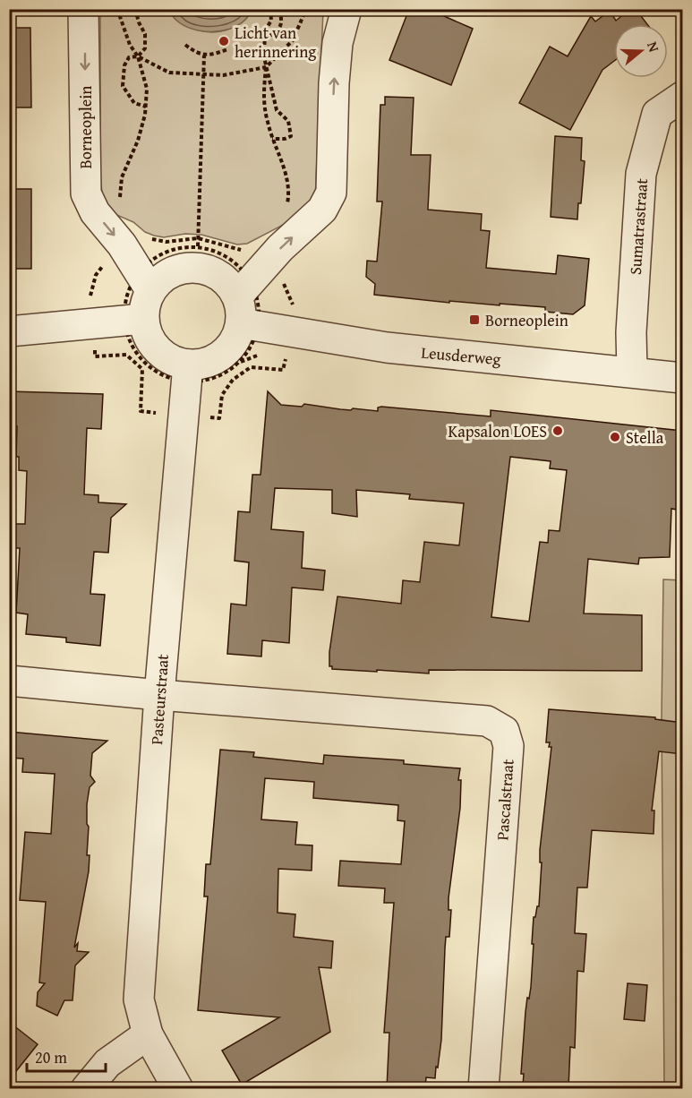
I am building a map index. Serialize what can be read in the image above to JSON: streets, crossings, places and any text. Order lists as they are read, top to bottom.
{
  "streets": {
    "street": [
      "Borneoplein",
      "Sumatrastraat",
      "Leusderweg",
      "Pasteurstraat",
      "Pascalstraat"
    ]
  },
  "crossings": [
    ["Borneoplein", "Leusderweg"],
    ["Borneoplein", "Pasteurstraat"],
    ["Sumatrastraat", "Leusderweg"],
    ["Leusderweg", "Pasteurstraat"],
    ["Pasteurstraat", "Pascalstraat"]
  ],
  "one_way": ["Borneoplein"],
  "places": {
    "other": ["Licht van herinnering", "Kapsalon LOES", "Stella"],
    "transit": ["Borneoplein"]
  },
  "scale_bar": "20 m",
  "north": "right"
}
